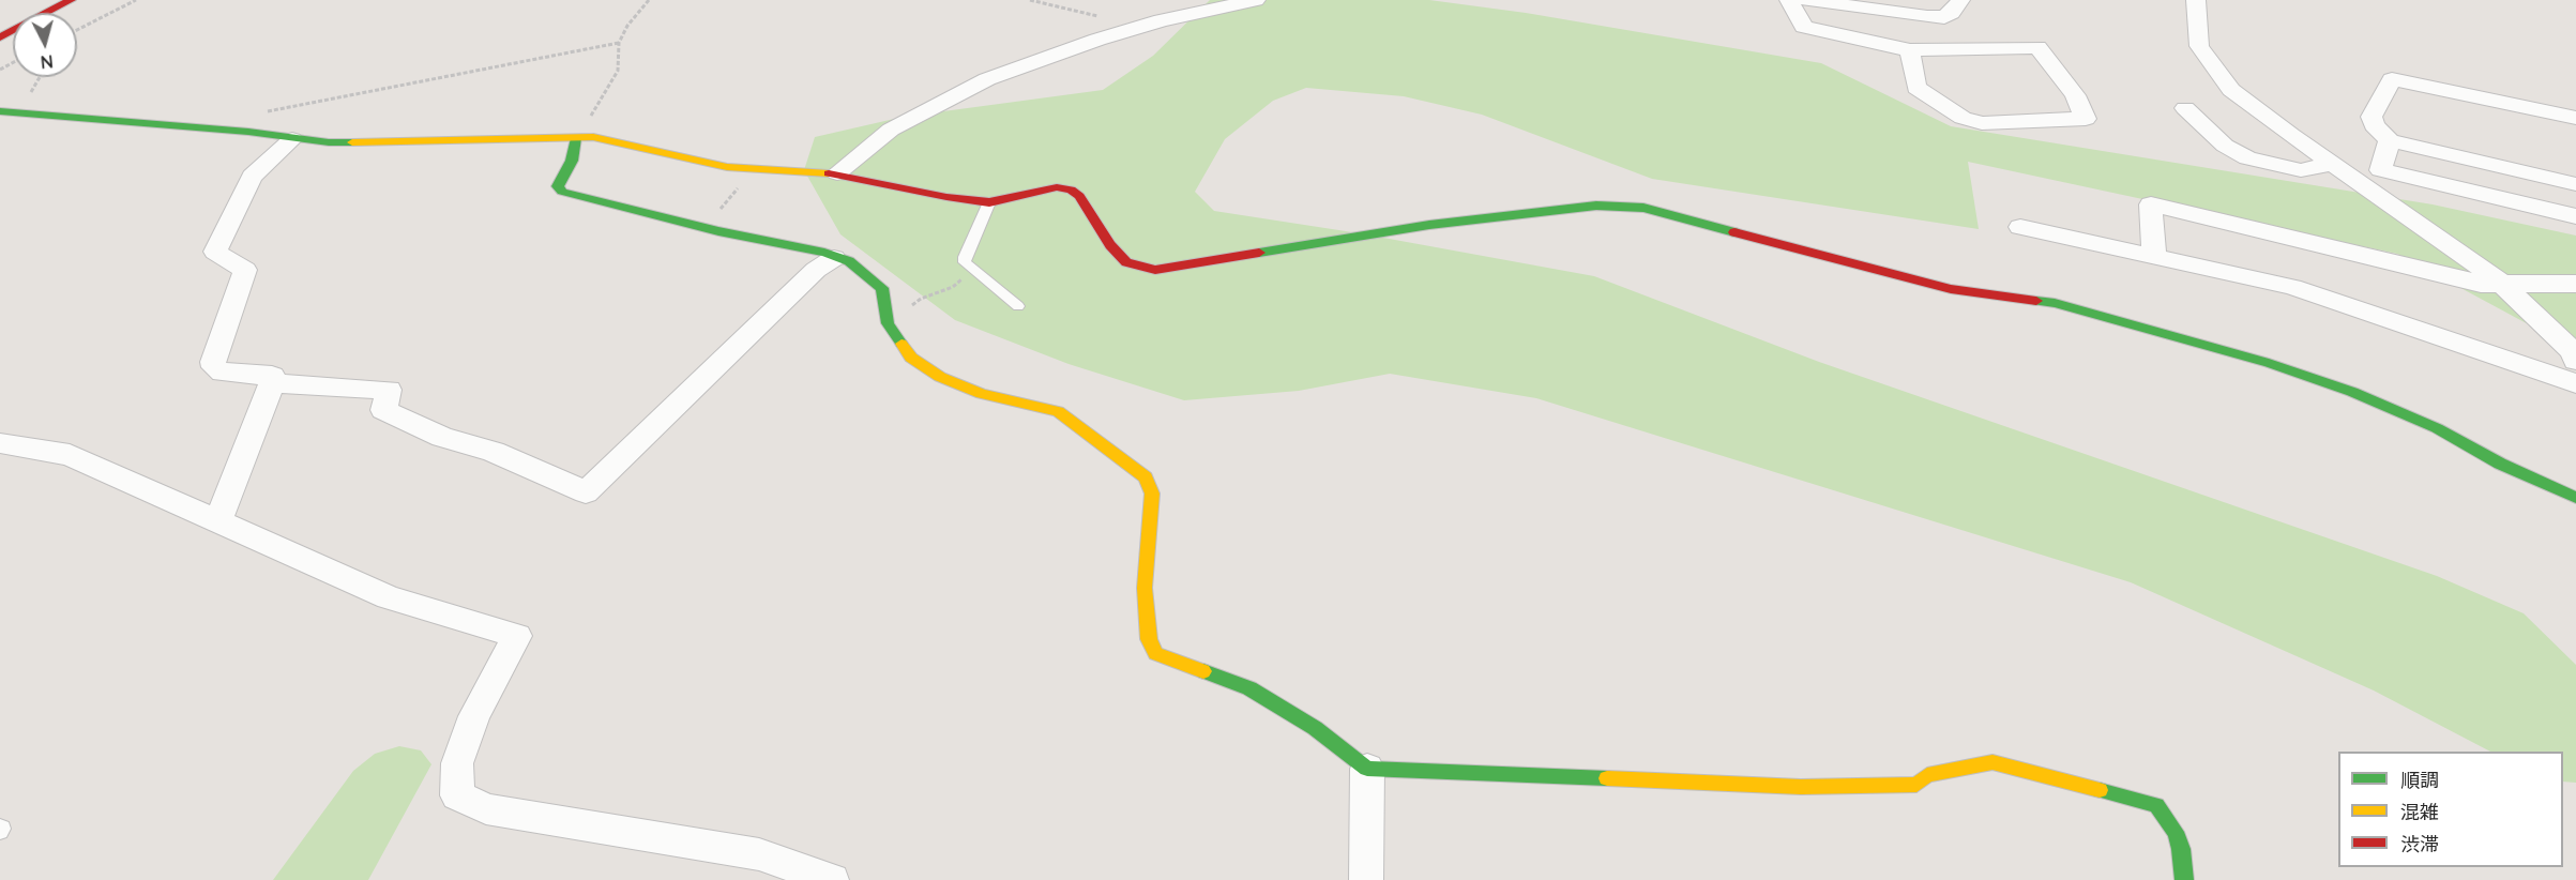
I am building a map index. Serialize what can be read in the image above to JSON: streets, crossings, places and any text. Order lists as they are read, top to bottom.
{
  "legend": ["順調", "混雑", "渋滞"],
  "north": "bottom"
}
